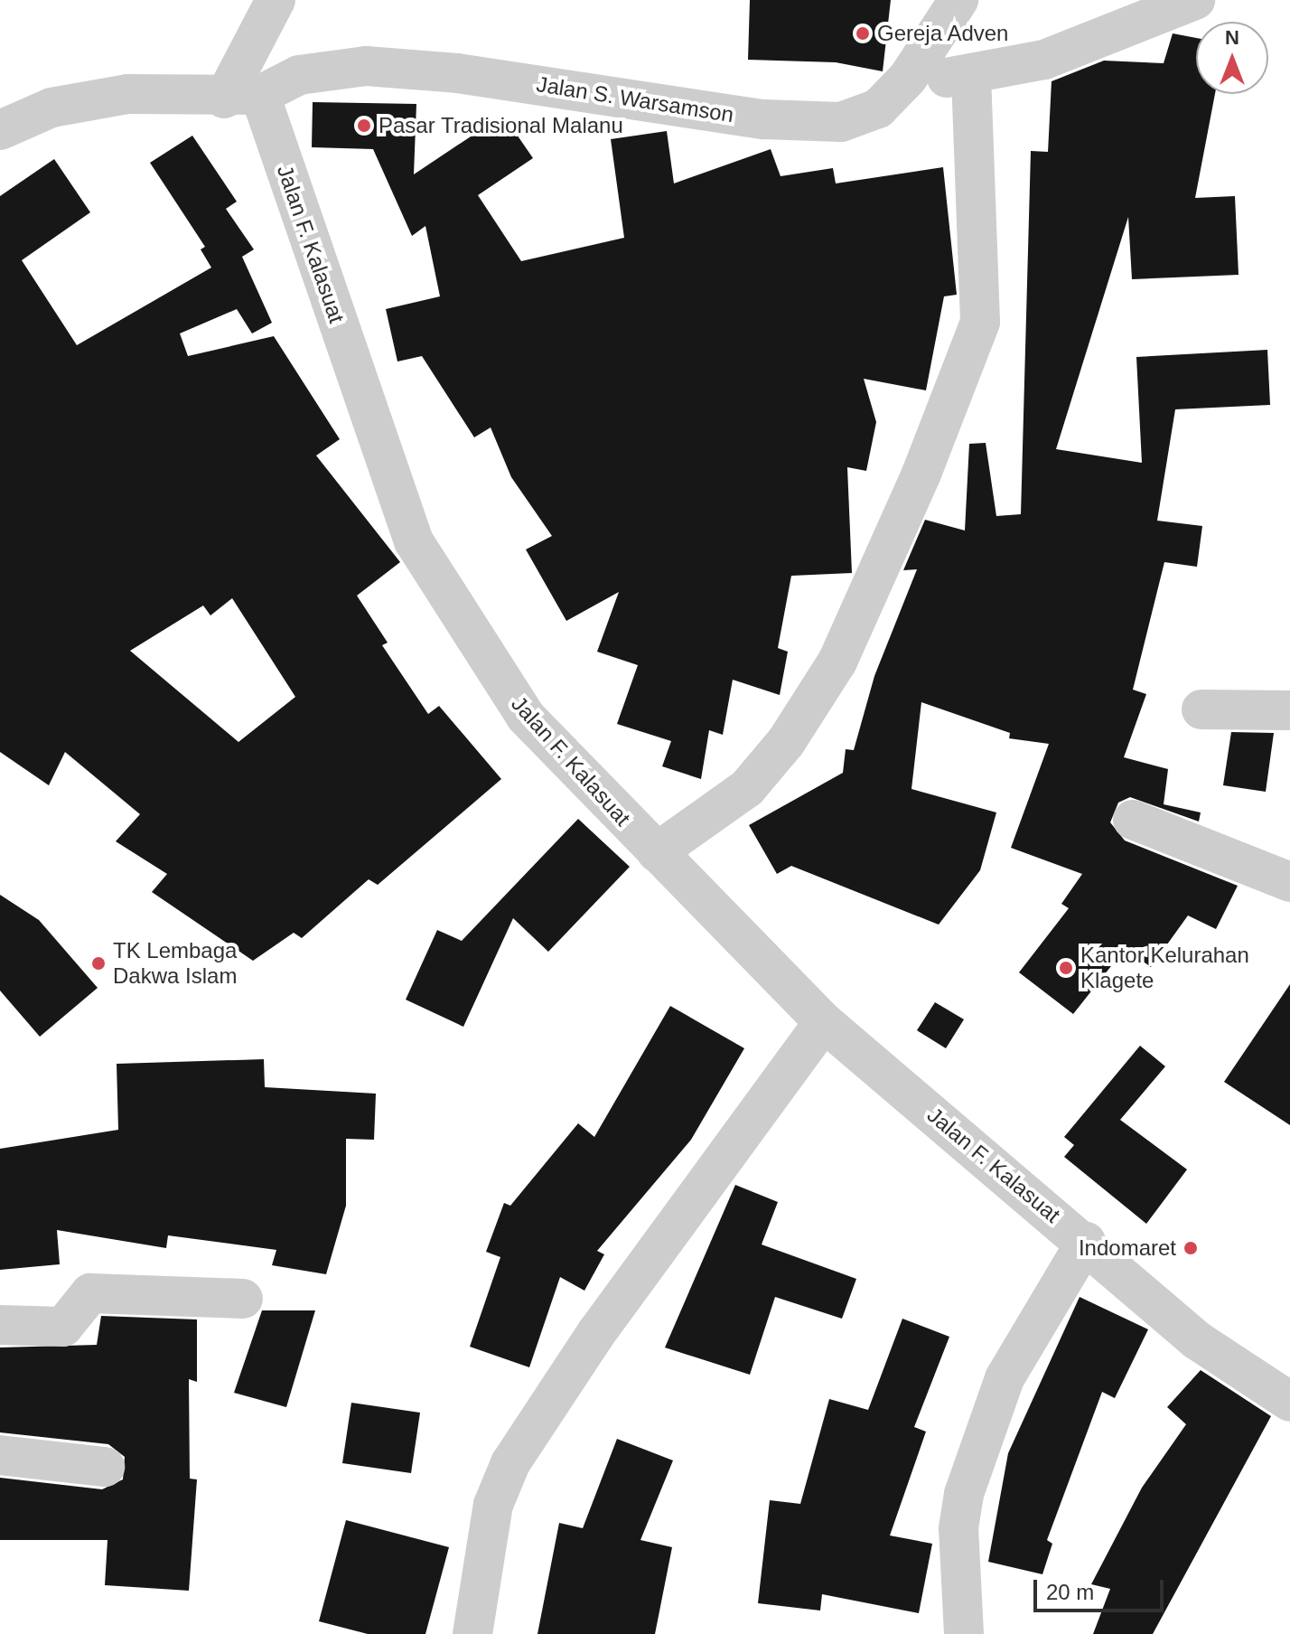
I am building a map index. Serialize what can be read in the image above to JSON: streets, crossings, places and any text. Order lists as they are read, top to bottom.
{
  "streets": {
    "street": ["Jalan S. Warsamson", "Jalan F. Kalasuat"]
  },
  "crossings": [
    ["Jalan S. Warsamson", "Jalan F. Kalasuat"]
  ],
  "places": [
    "Gereja Adven",
    "Pasar Tradisional Malanu",
    "TK Lembaga Dakwa Islam",
    "Kantor Kelurahan Klagete",
    "Indomaret"
  ],
  "scale_bar": "20 m",
  "north": "top"
}
